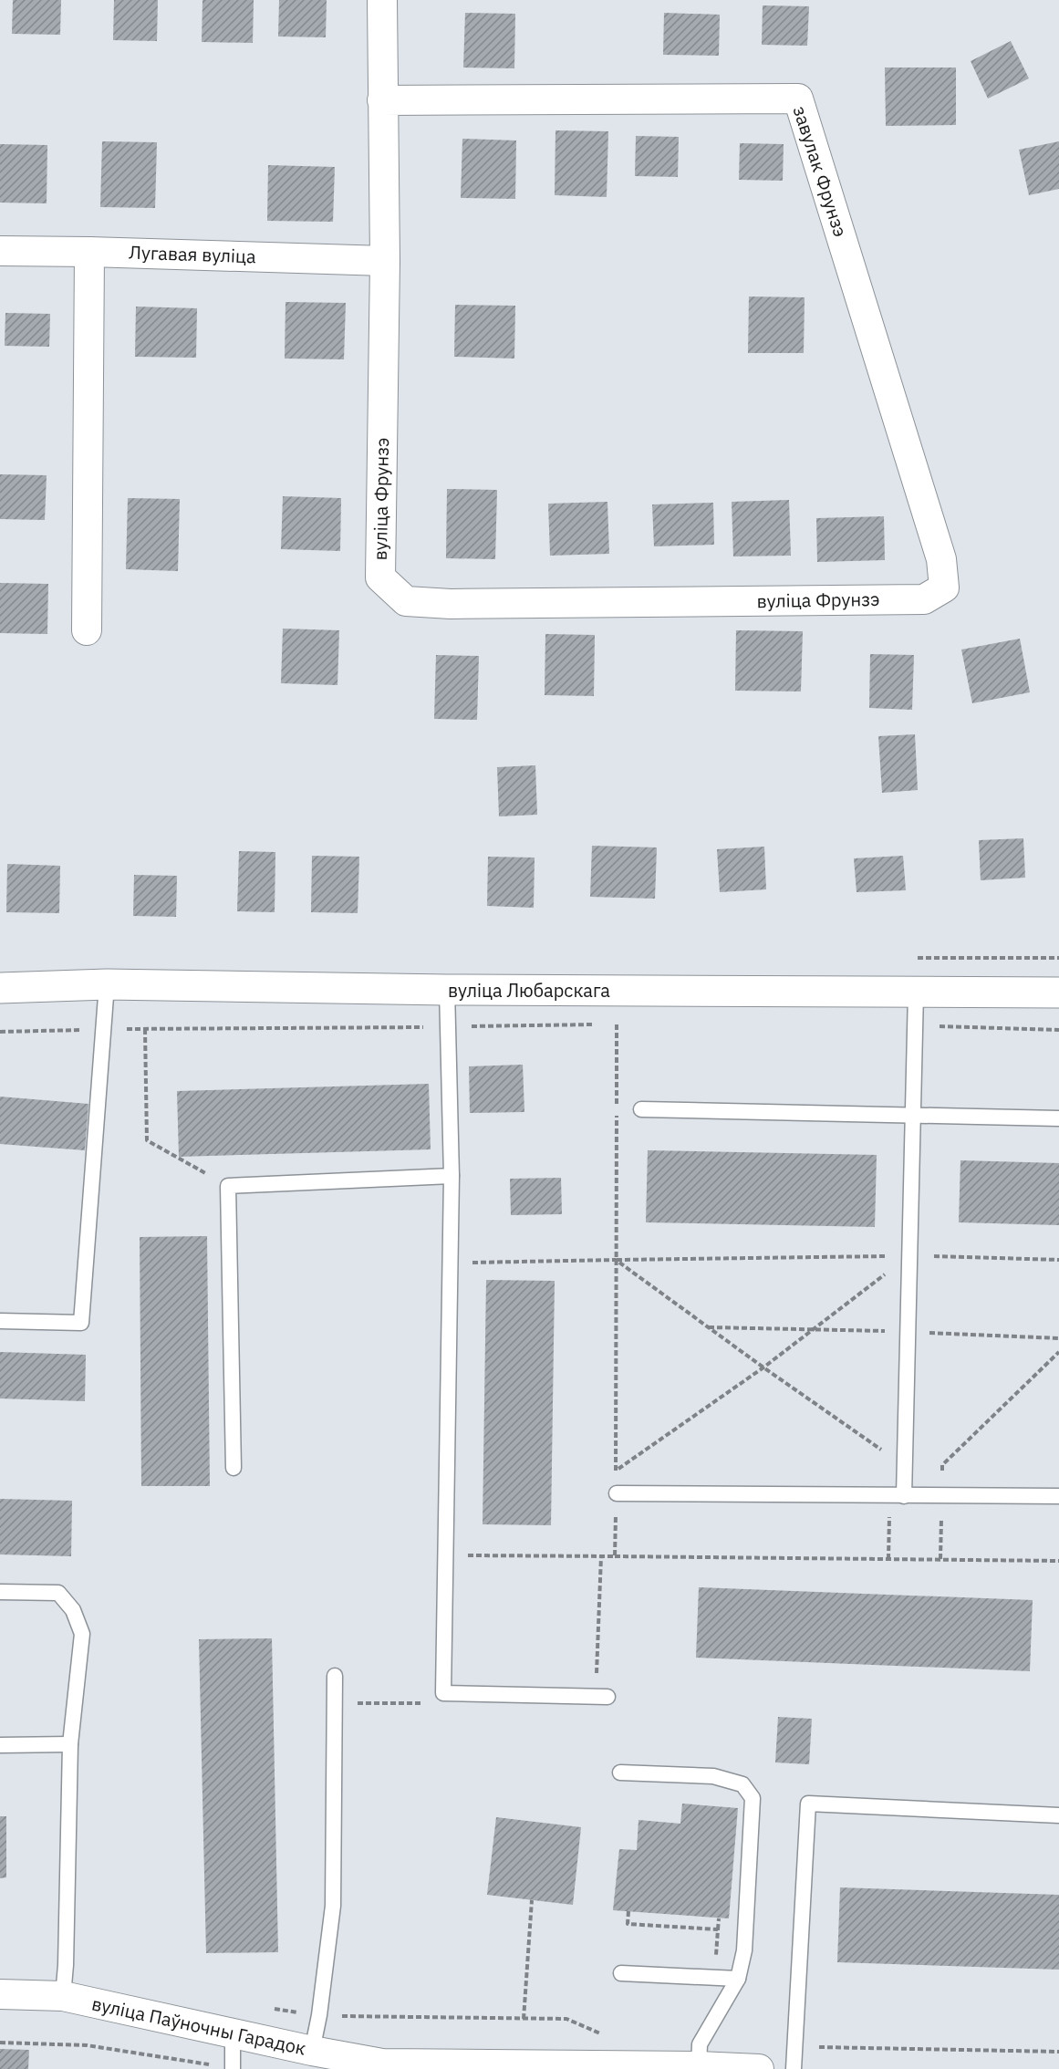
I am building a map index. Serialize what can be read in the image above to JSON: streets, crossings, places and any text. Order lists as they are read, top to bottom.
{
  "streets": {
    "street": [
      "завулак Фрунзэ",
      "Лугавая вуліца",
      "вуліца Фрунзэ",
      "вуліца Любарскага",
      "вуліца Паўночны Гарадок"
    ]
  },
  "crossings": [
    ["завулак Фрунзэ", "вуліца Фрунзэ"],
    ["Лугавая вуліца", "вуліца Фрунзэ"]
  ]
}
